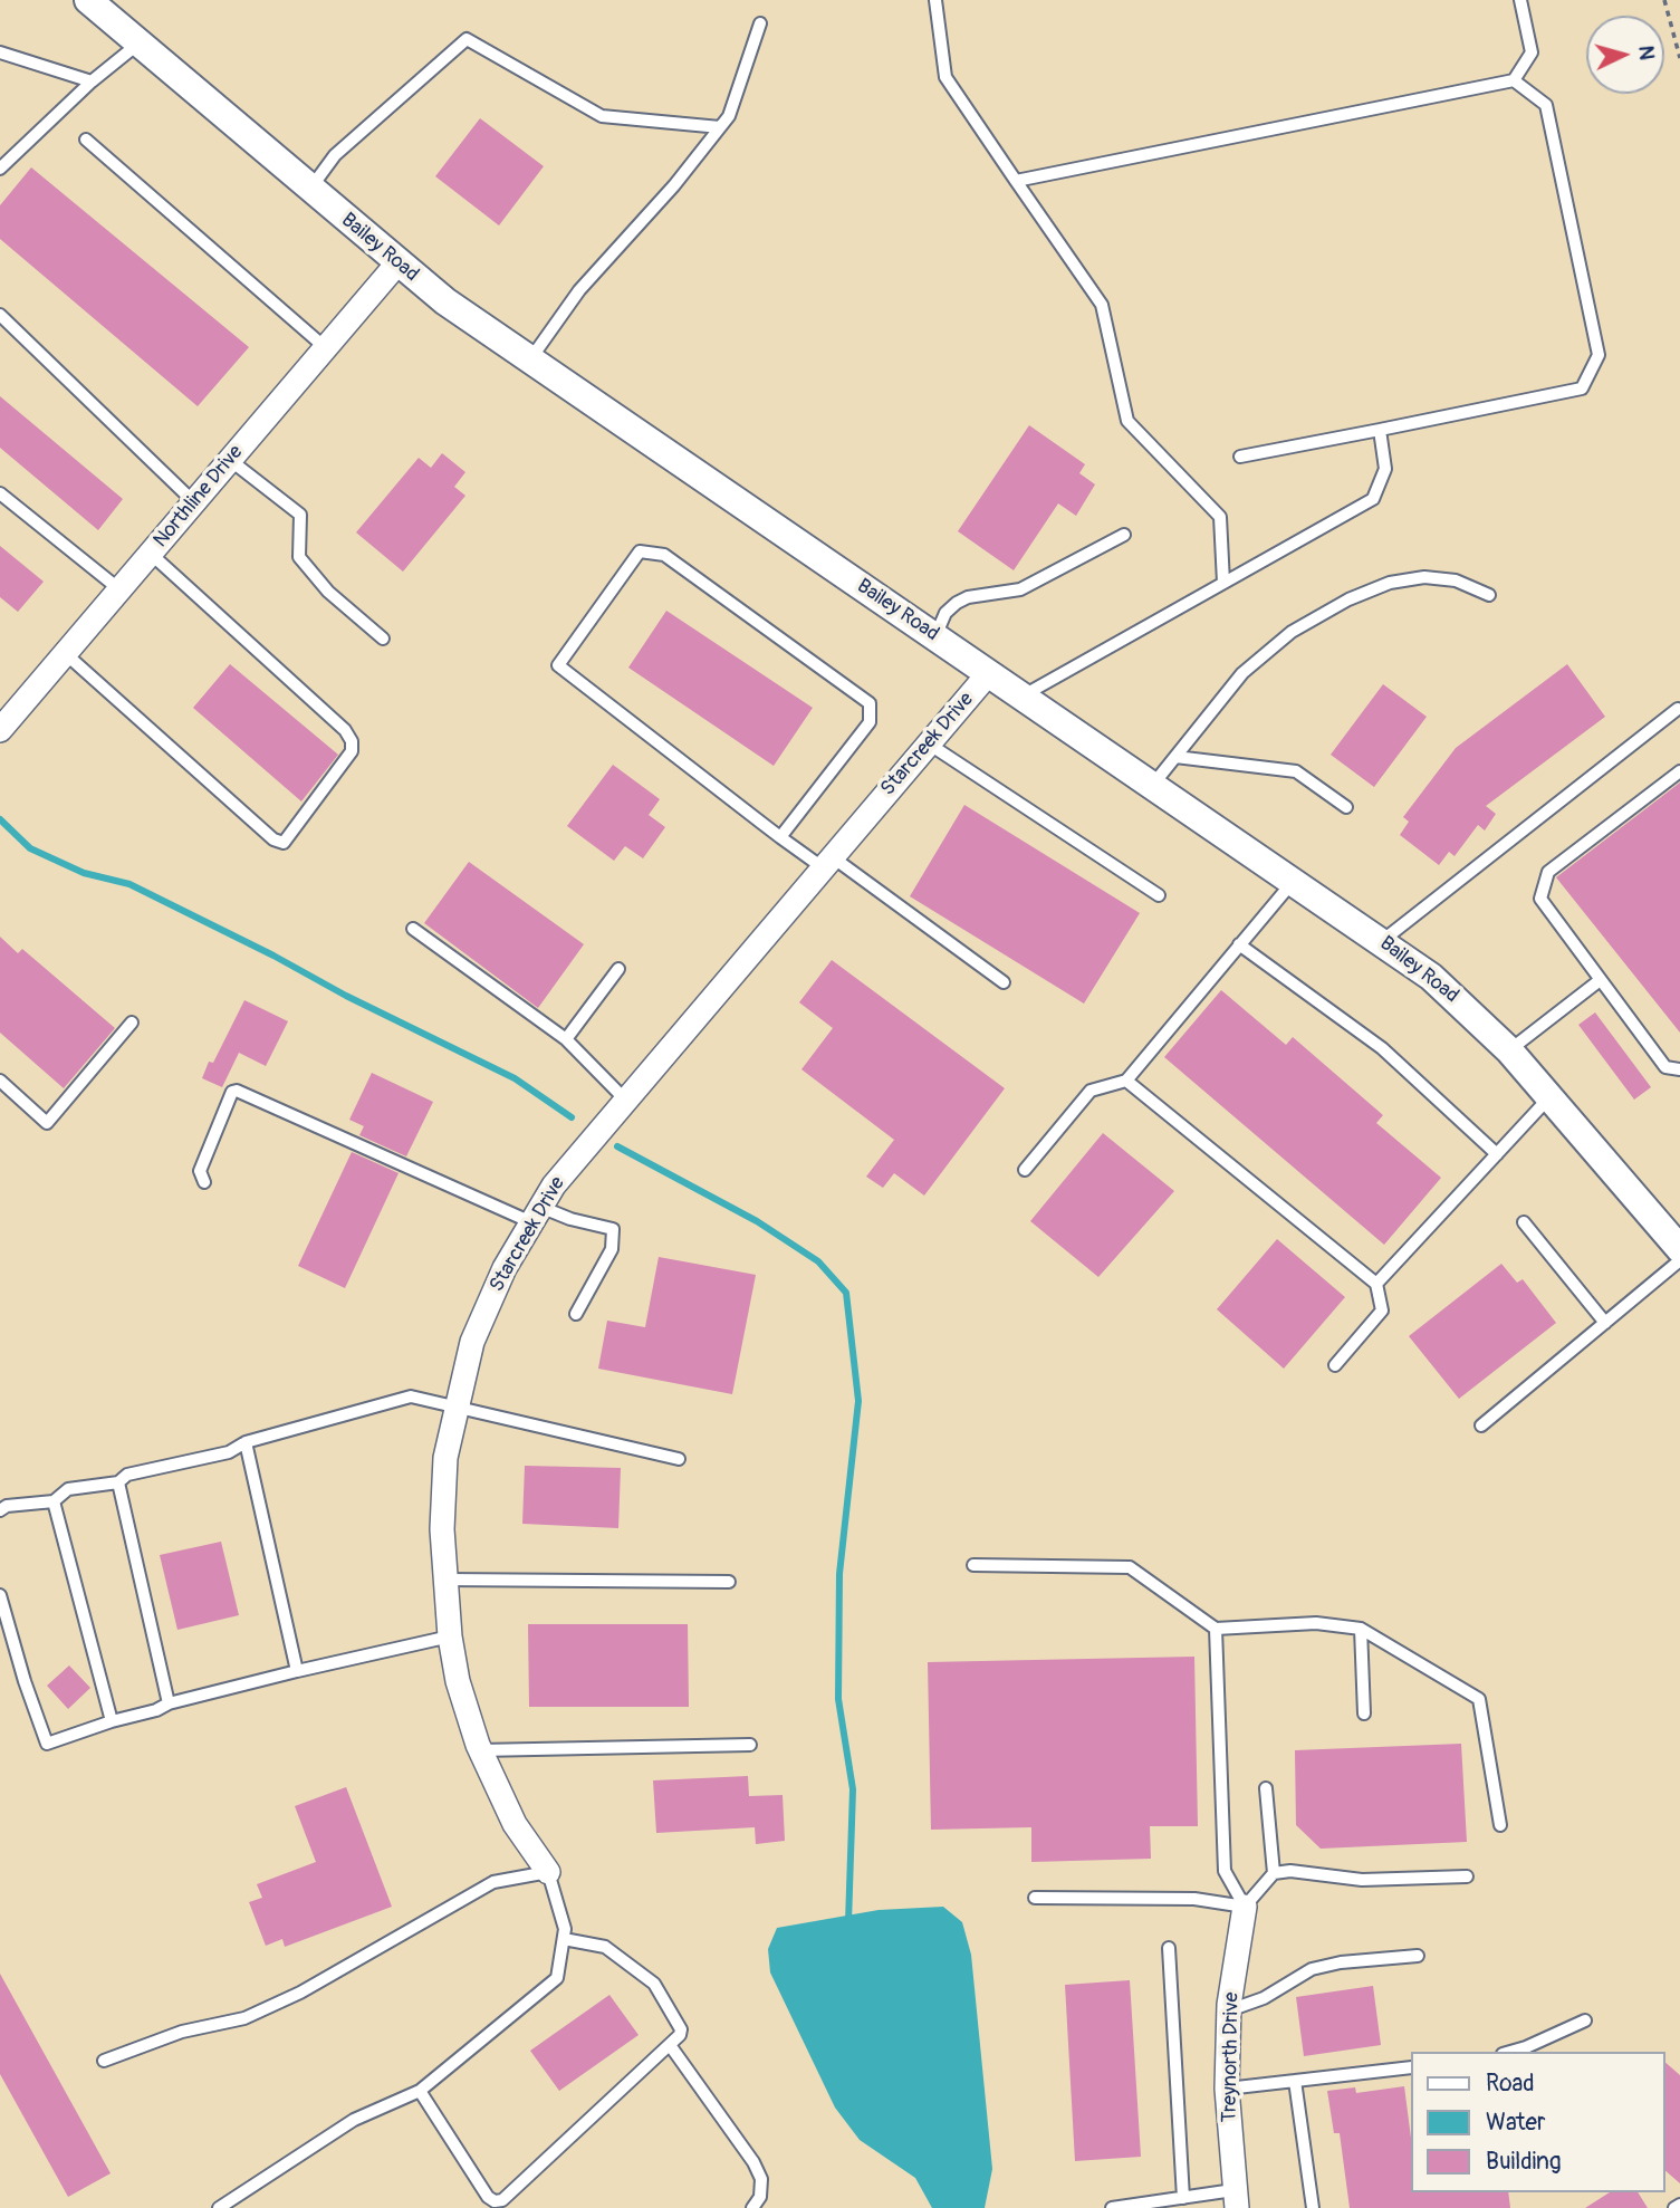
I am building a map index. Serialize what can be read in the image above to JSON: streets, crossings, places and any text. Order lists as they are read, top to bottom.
{
  "streets": {
    "street": [
      "Bailey Road",
      "Northline Drive",
      "Starcreek Drive",
      "Treynorth Drive"
    ]
  },
  "crossings": [
    ["Bailey Road", "Northline Drive"],
    ["Bailey Road", "Starcreek Drive"]
  ],
  "legend": ["Road", "Water", "Building"],
  "north": "right"
}
